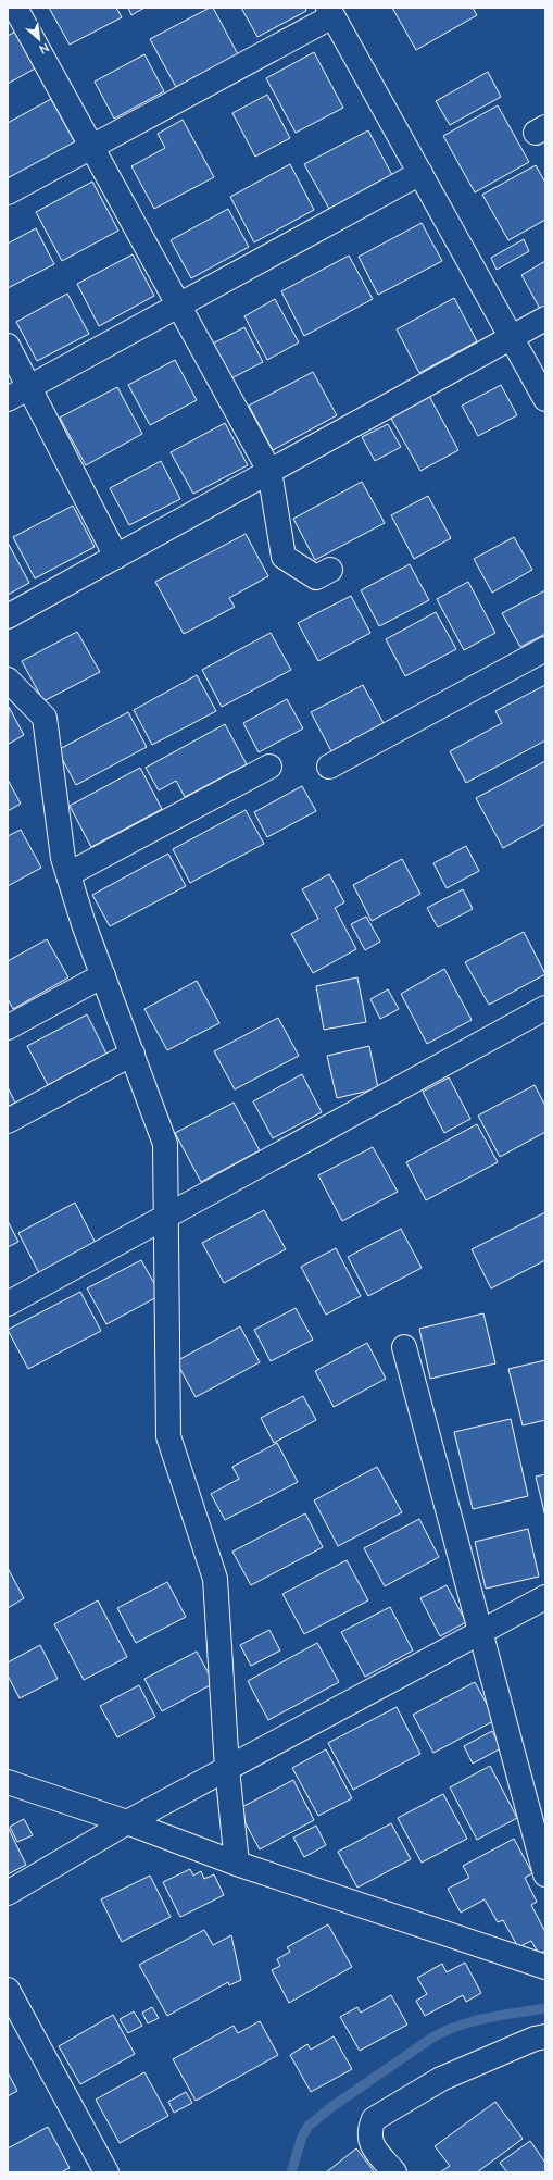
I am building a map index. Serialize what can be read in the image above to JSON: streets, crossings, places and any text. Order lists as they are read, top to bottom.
{
  "north": "bottom right"
}
